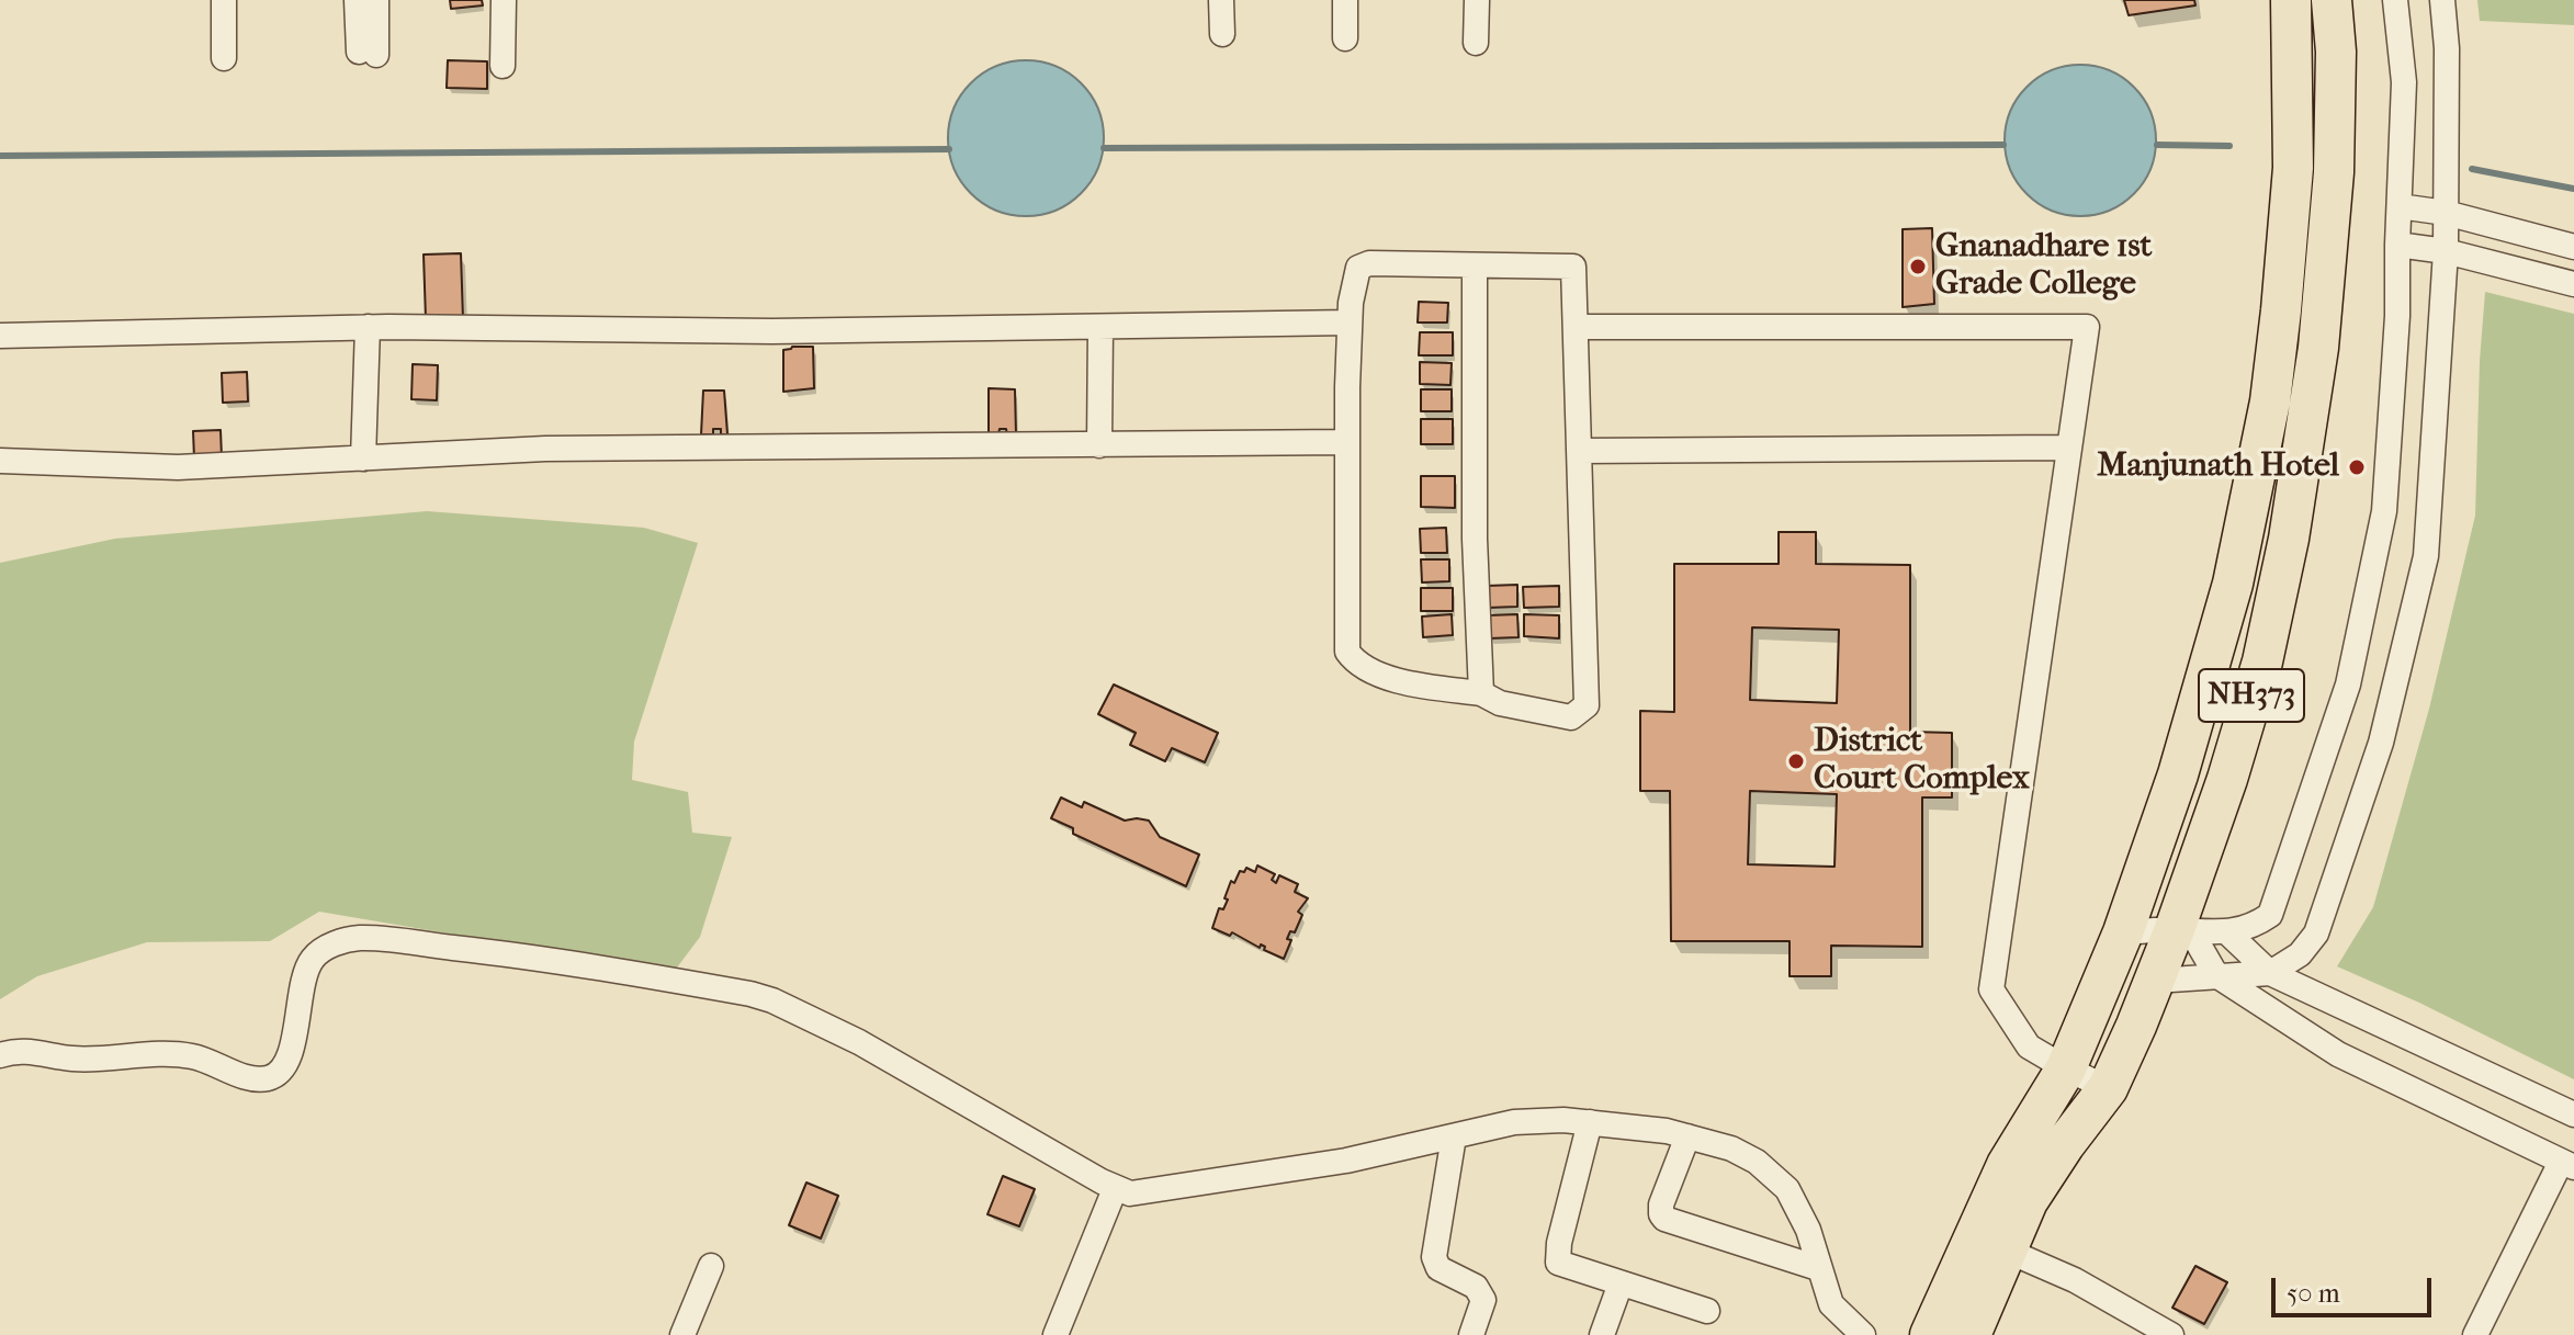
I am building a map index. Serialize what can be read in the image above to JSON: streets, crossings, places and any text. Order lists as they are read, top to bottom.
{
  "streets": {
    "highway": ["NH373"]
  },
  "places": ["Gnanadhare 1st Grade College", "Manjunath Hotel", "District Court Complex"],
  "scale_bar": "50 m"
}
